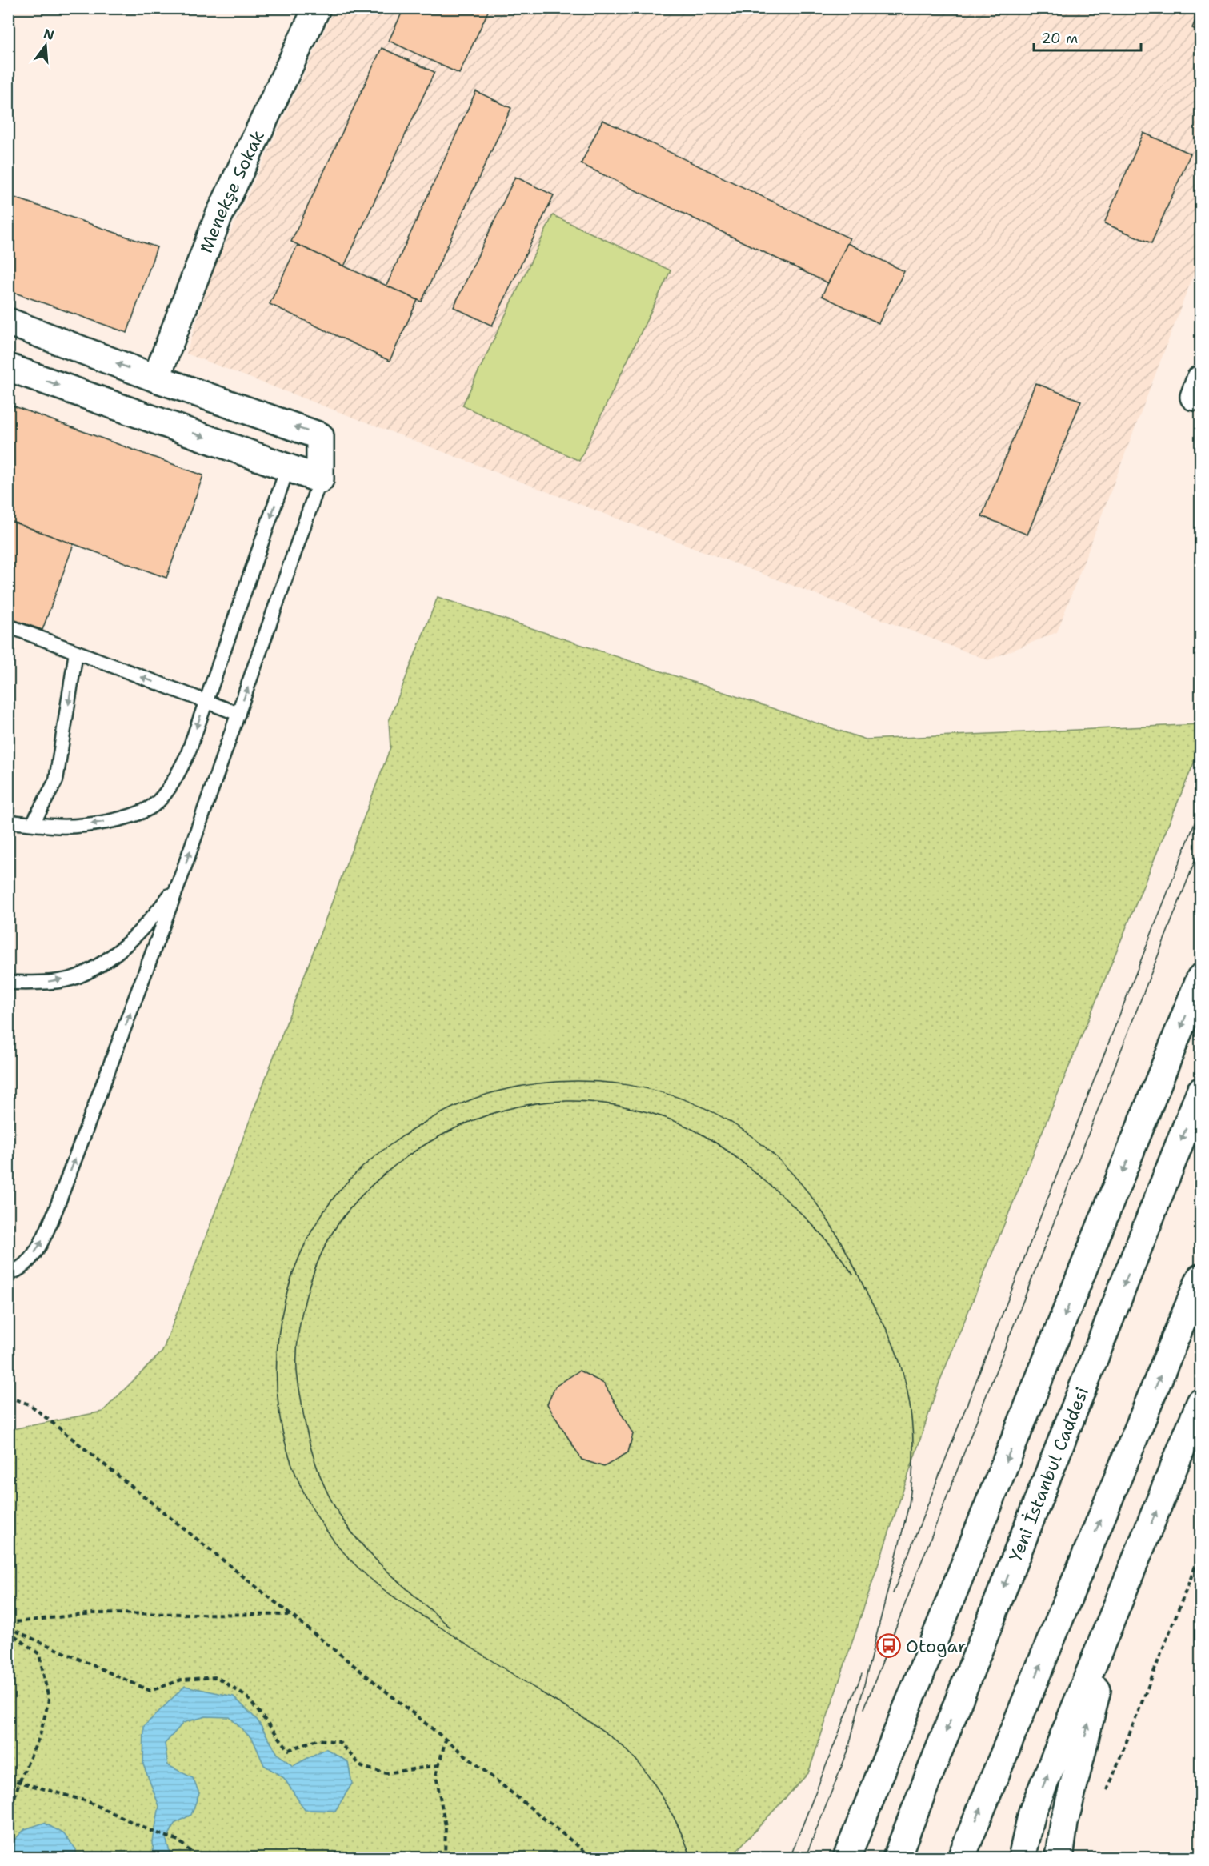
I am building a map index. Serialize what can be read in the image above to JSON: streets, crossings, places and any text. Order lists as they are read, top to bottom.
{
  "streets": {
    "main road": ["Menekşe Sokak", "Yeni İstanbul Caddesi"]
  },
  "places": {
    "bus stop": ["Otogar"]
  },
  "scale_bar": "20 m",
  "north": "top"
}
